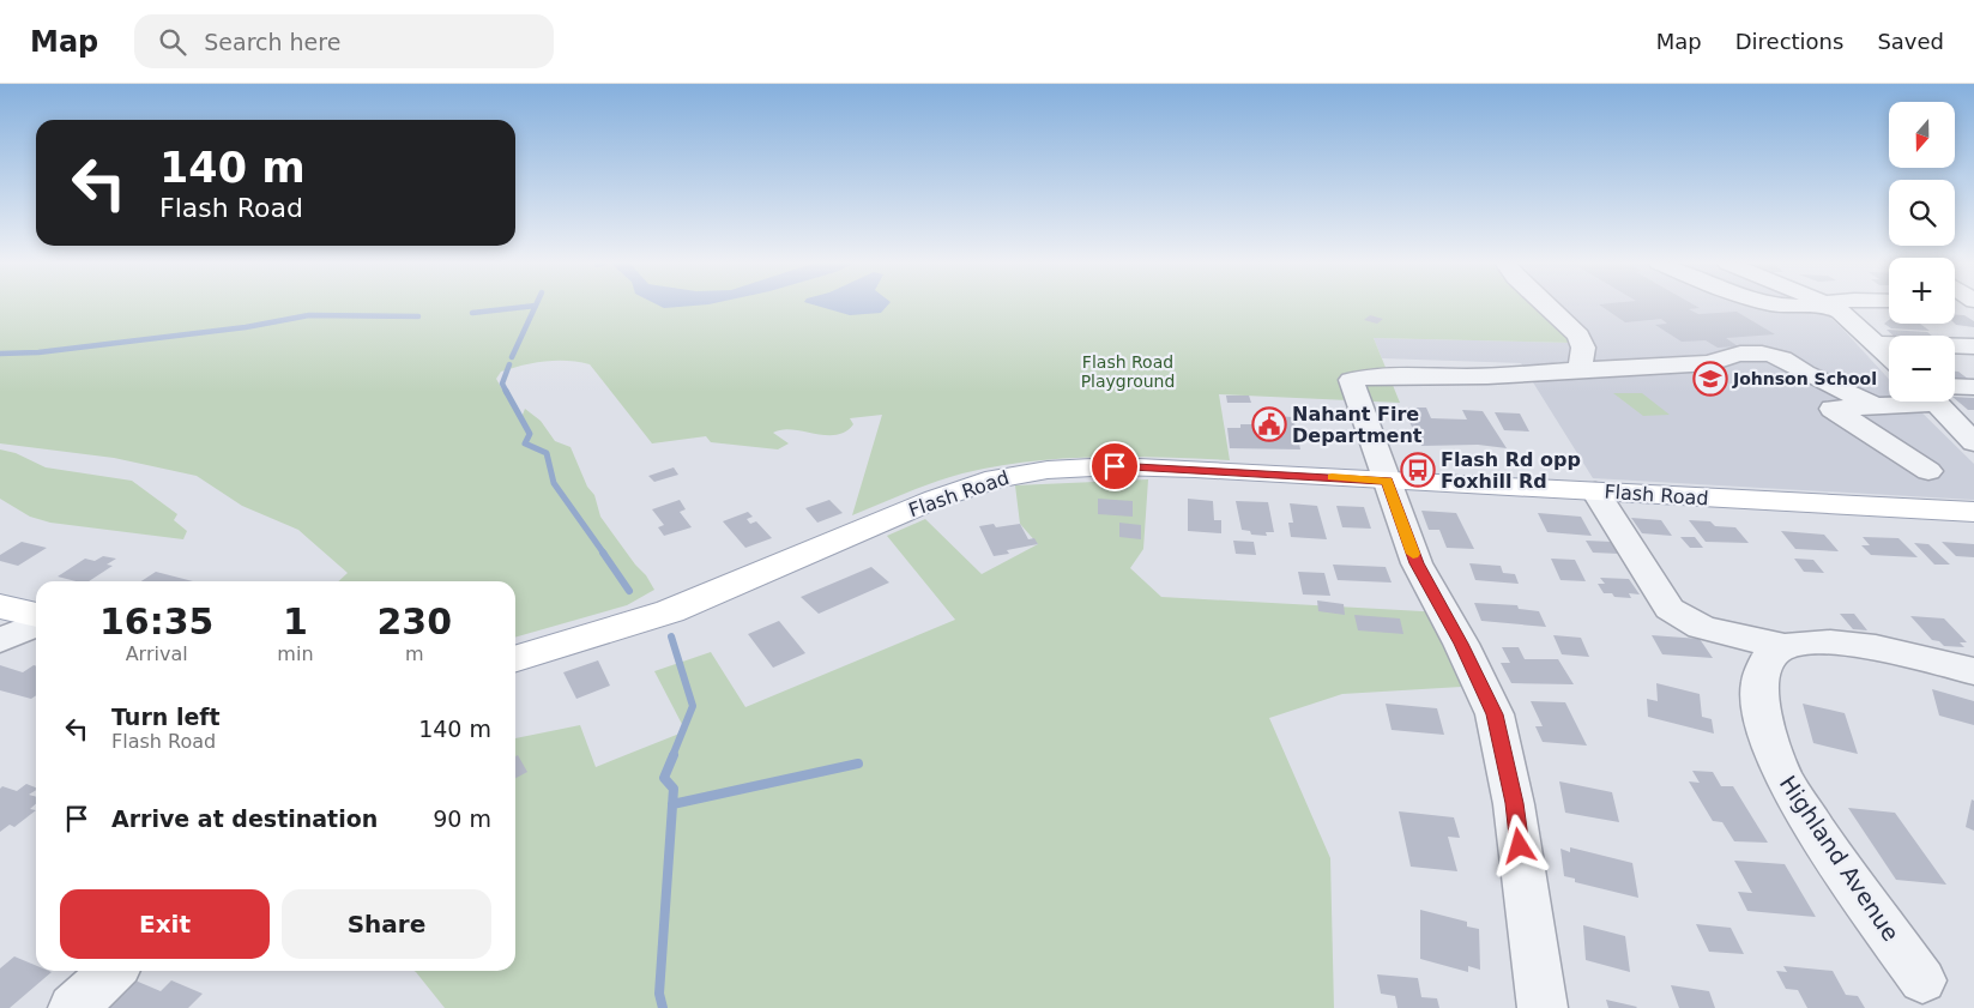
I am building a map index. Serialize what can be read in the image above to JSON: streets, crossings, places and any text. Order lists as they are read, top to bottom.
{
  "streets": {
    "main road": ["Flash Road"],
    "street": ["Highland Avenue"]
  },
  "parks": ["Flash Road Playground"],
  "places": {
    "school or university": ["Johnson School"],
    "public building": ["Nahant Fire Department"],
    "bus stop": ["Flash Rd opp Foxhill Rd"]
  },
  "north": "bottom",
  "page": {
    "header": "Map",
    "search": "Search here",
    "nav": ["Map", "Directions", "Saved"],
    "map_buttons": ["+", "−"],
    "turn": ["140 m", "Flash Road"],
    "eta": [
      "16:35",
      "Arrival",
      "1",
      "min",
      "230",
      "m"
    ],
    "list": [
      {
        "name": "Turn left",
        "note": "Flash Road",
        "value": "140 m"
      },
      {
        "name": "Arrive at destination",
        "value": "90 m"
      }
    ],
    "buttons": ["Exit", "Share"]
  }
}
